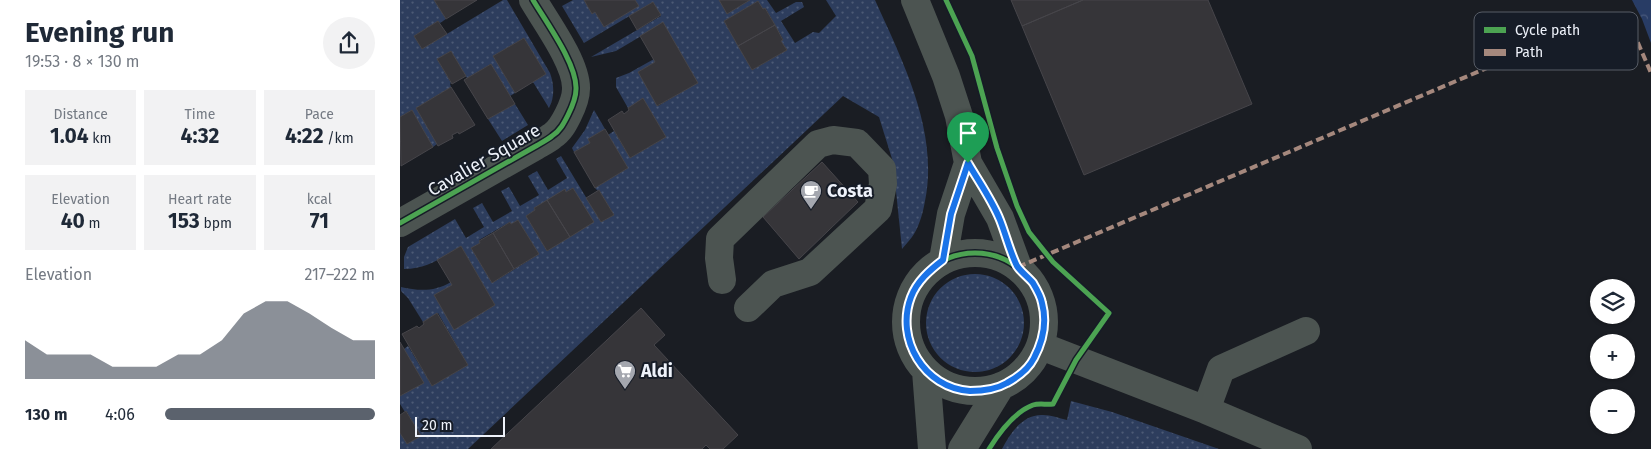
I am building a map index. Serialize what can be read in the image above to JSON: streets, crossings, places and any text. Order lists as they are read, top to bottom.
{
  "streets": {
    "street": ["Cavalier Square"]
  },
  "places": {
    "cafe": ["Costa"],
    "supermarket": ["Aldi"]
  },
  "legend": ["Cycle path", "Path"],
  "scale_bar": "20 m",
  "page": {
    "heading": ["Evening run", "19:53 · 8 × 130 m"],
    "stats": [
      ["Distance", "1.04 km"],
      ["Time", "4:32"],
      ["Pace", "4:22 /km"],
      ["Elevation", "40 m"],
      ["Heart rate", "153 bpm"],
      ["kcal", "71"]
    ],
    "chart": ["Elevation", "217–222 m"],
    "map_buttons": ["+", "−"],
    "list": [
      {
        "name": "130 m",
        "note": "4:06"
      }
    ],
    "scale": "20 m"
  }
}
